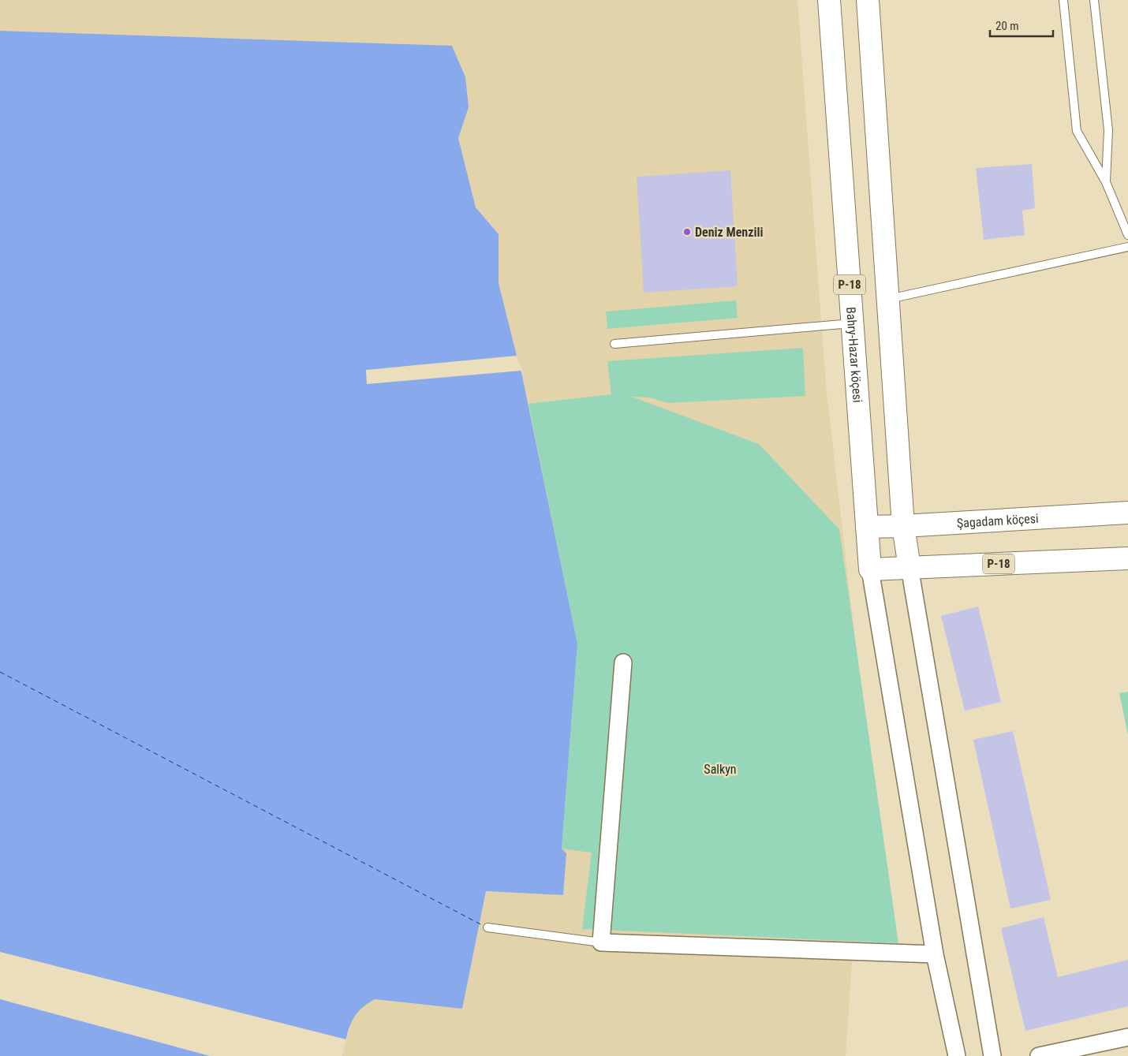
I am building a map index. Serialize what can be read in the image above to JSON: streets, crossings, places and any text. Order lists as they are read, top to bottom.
{
  "streets": {
    "highway": ["P-18", "Bahry-Hazar köçesi", "Şagadam köçesi"]
  },
  "crossings": [
    ["P-18", "Bahry-Hazar köçesi"],
    ["Bahry-Hazar köçesi", "Şagadam köçesi"]
  ],
  "parks": ["Salkyn"],
  "places": ["Deniz Menzili"],
  "scale_bar": "20 m"
}
